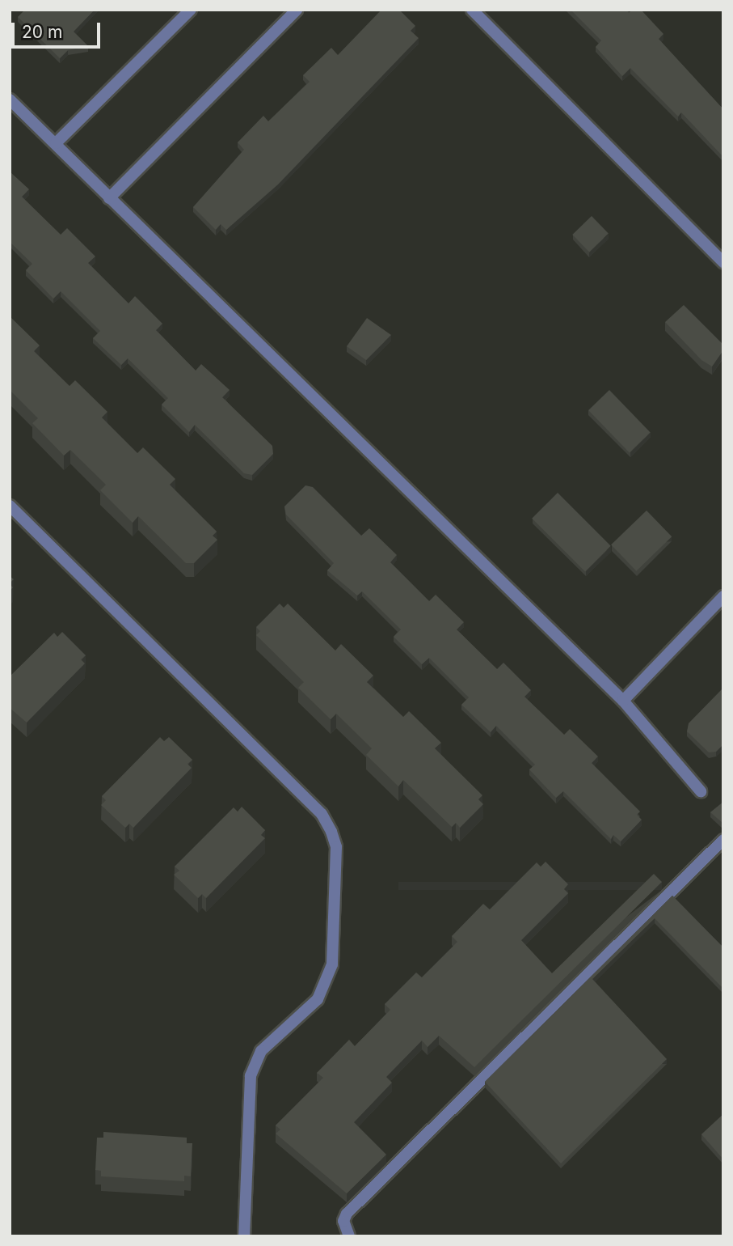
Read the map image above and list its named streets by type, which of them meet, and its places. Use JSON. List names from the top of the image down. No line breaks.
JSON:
{"scale_bar":"20 m"}
